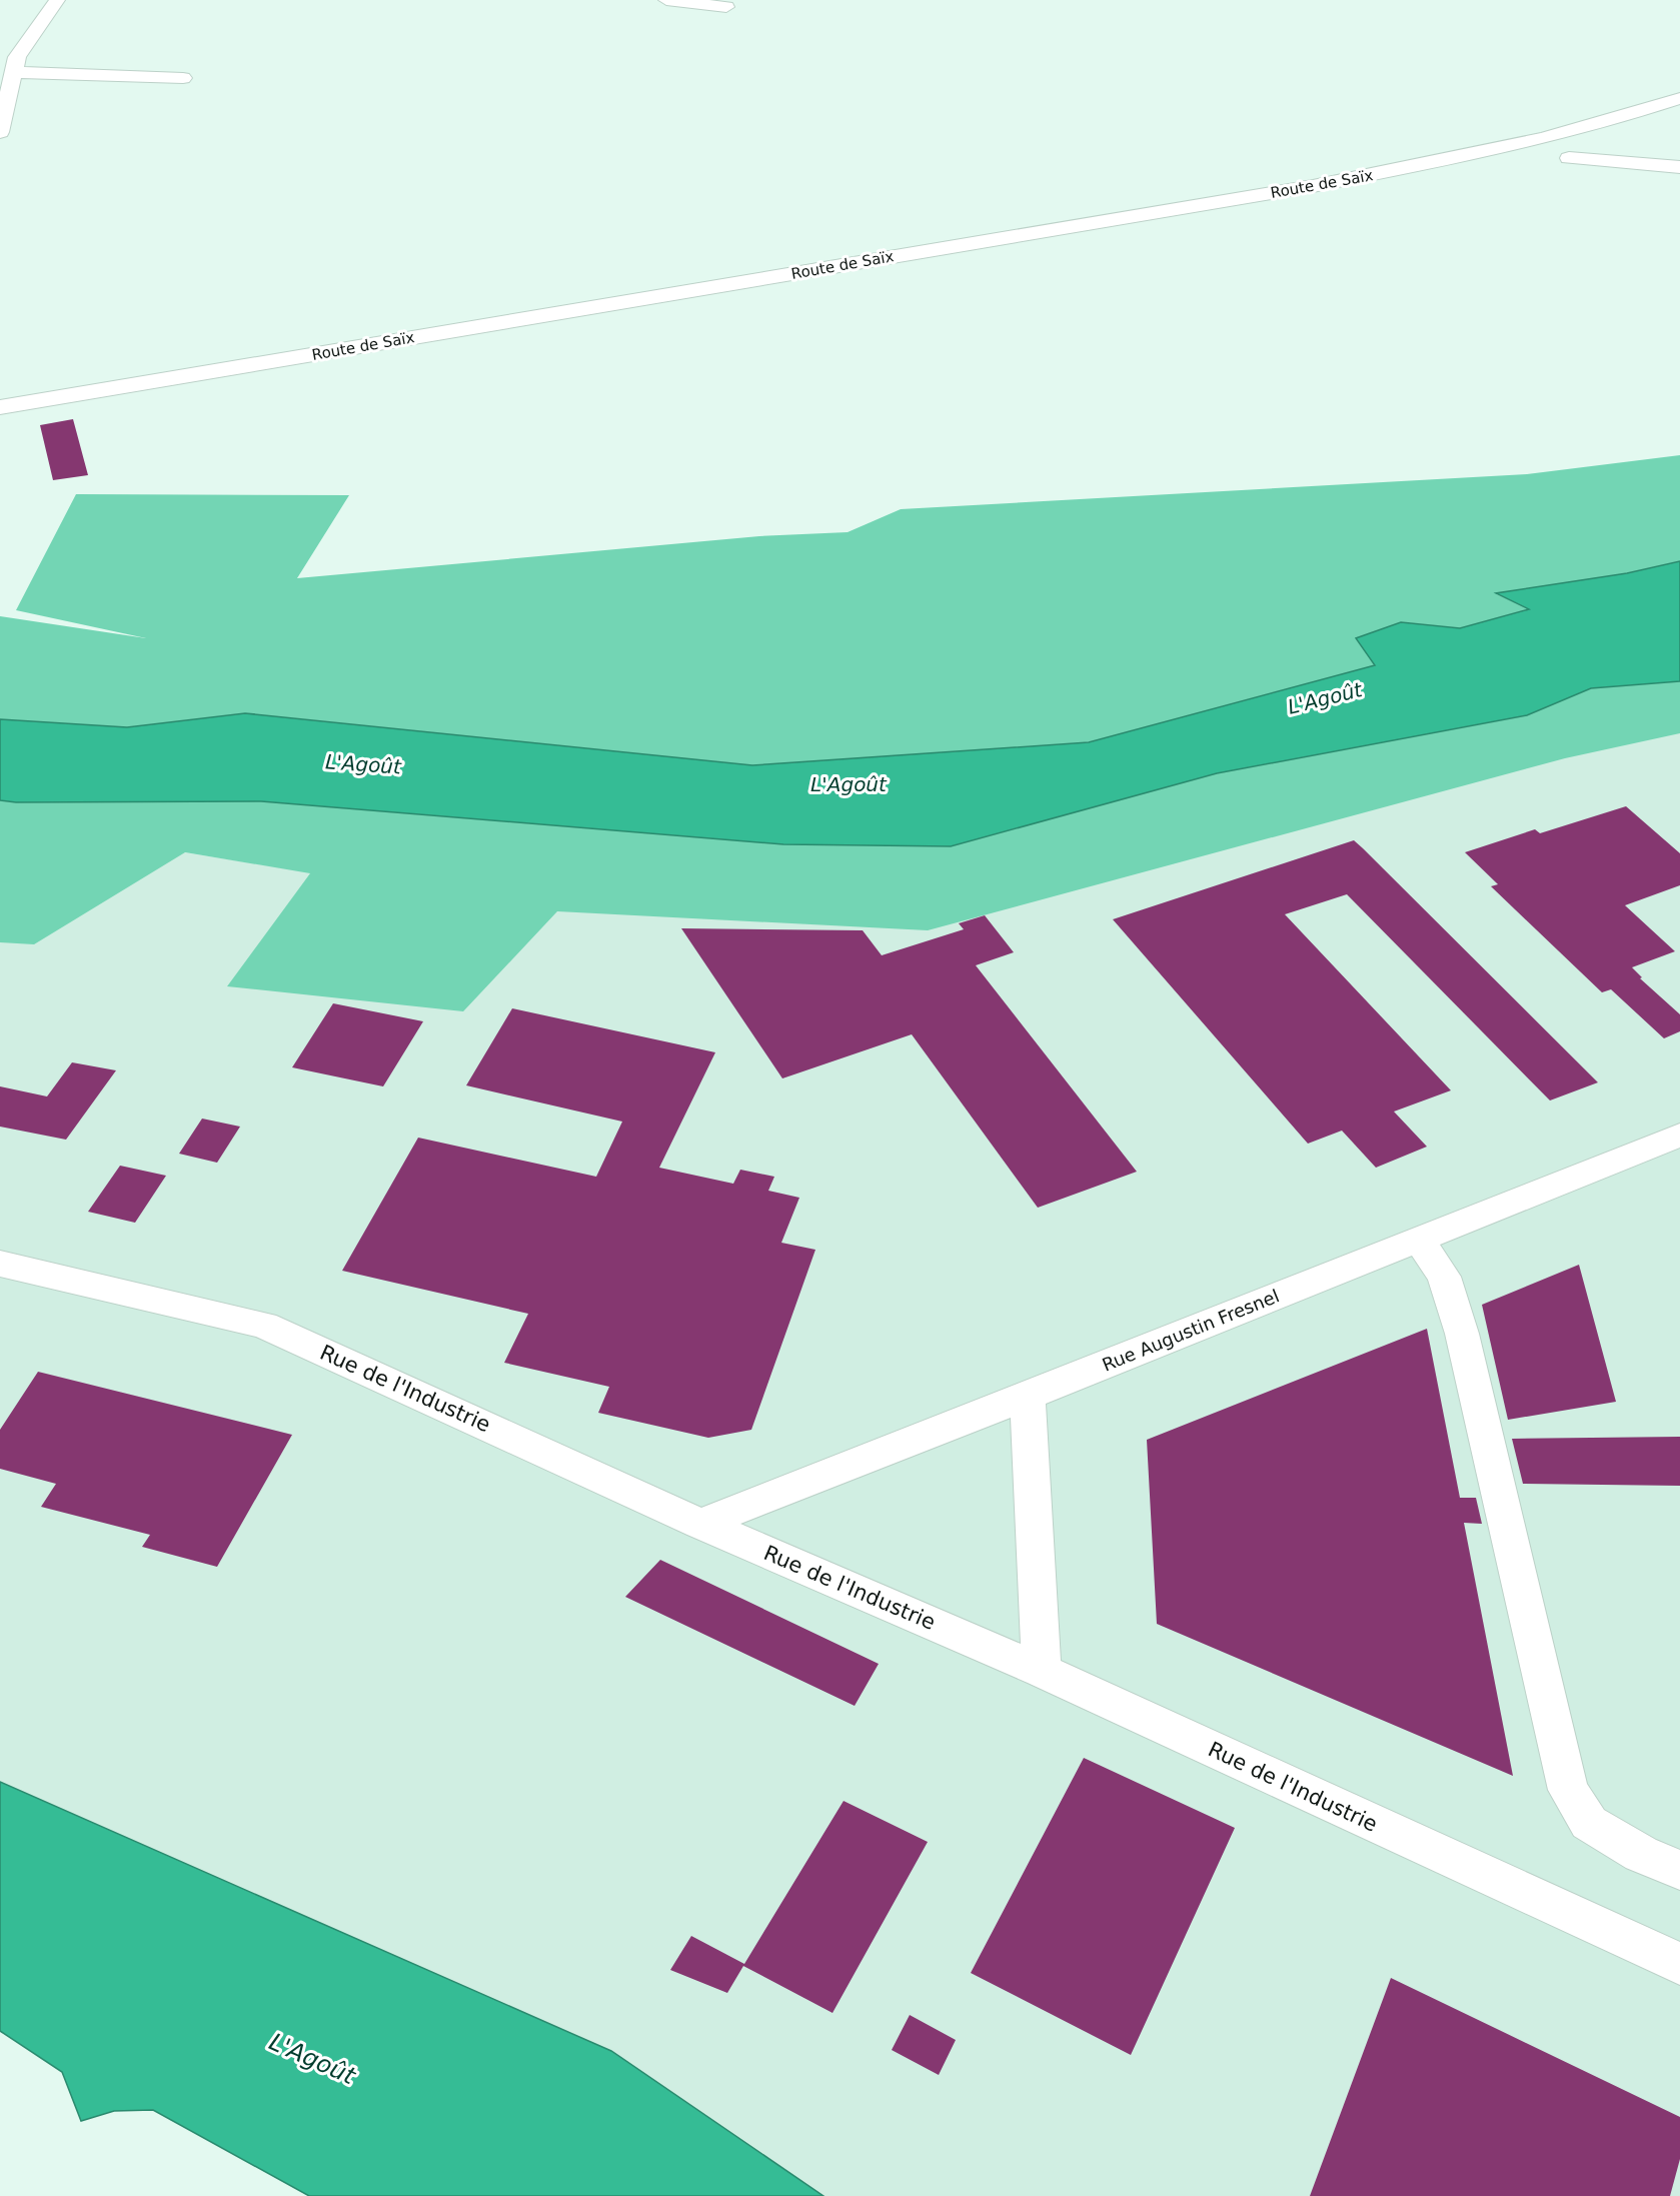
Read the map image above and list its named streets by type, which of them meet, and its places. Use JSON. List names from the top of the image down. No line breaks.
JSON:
{"streets":{"street":["Route de Saïx","Rue Augustin Fresnel","Rue de l'Industrie"]},"crossings":[["Rue Augustin Fresnel","Rue de l'Industrie"]],"water":["L'Agoût"]}
